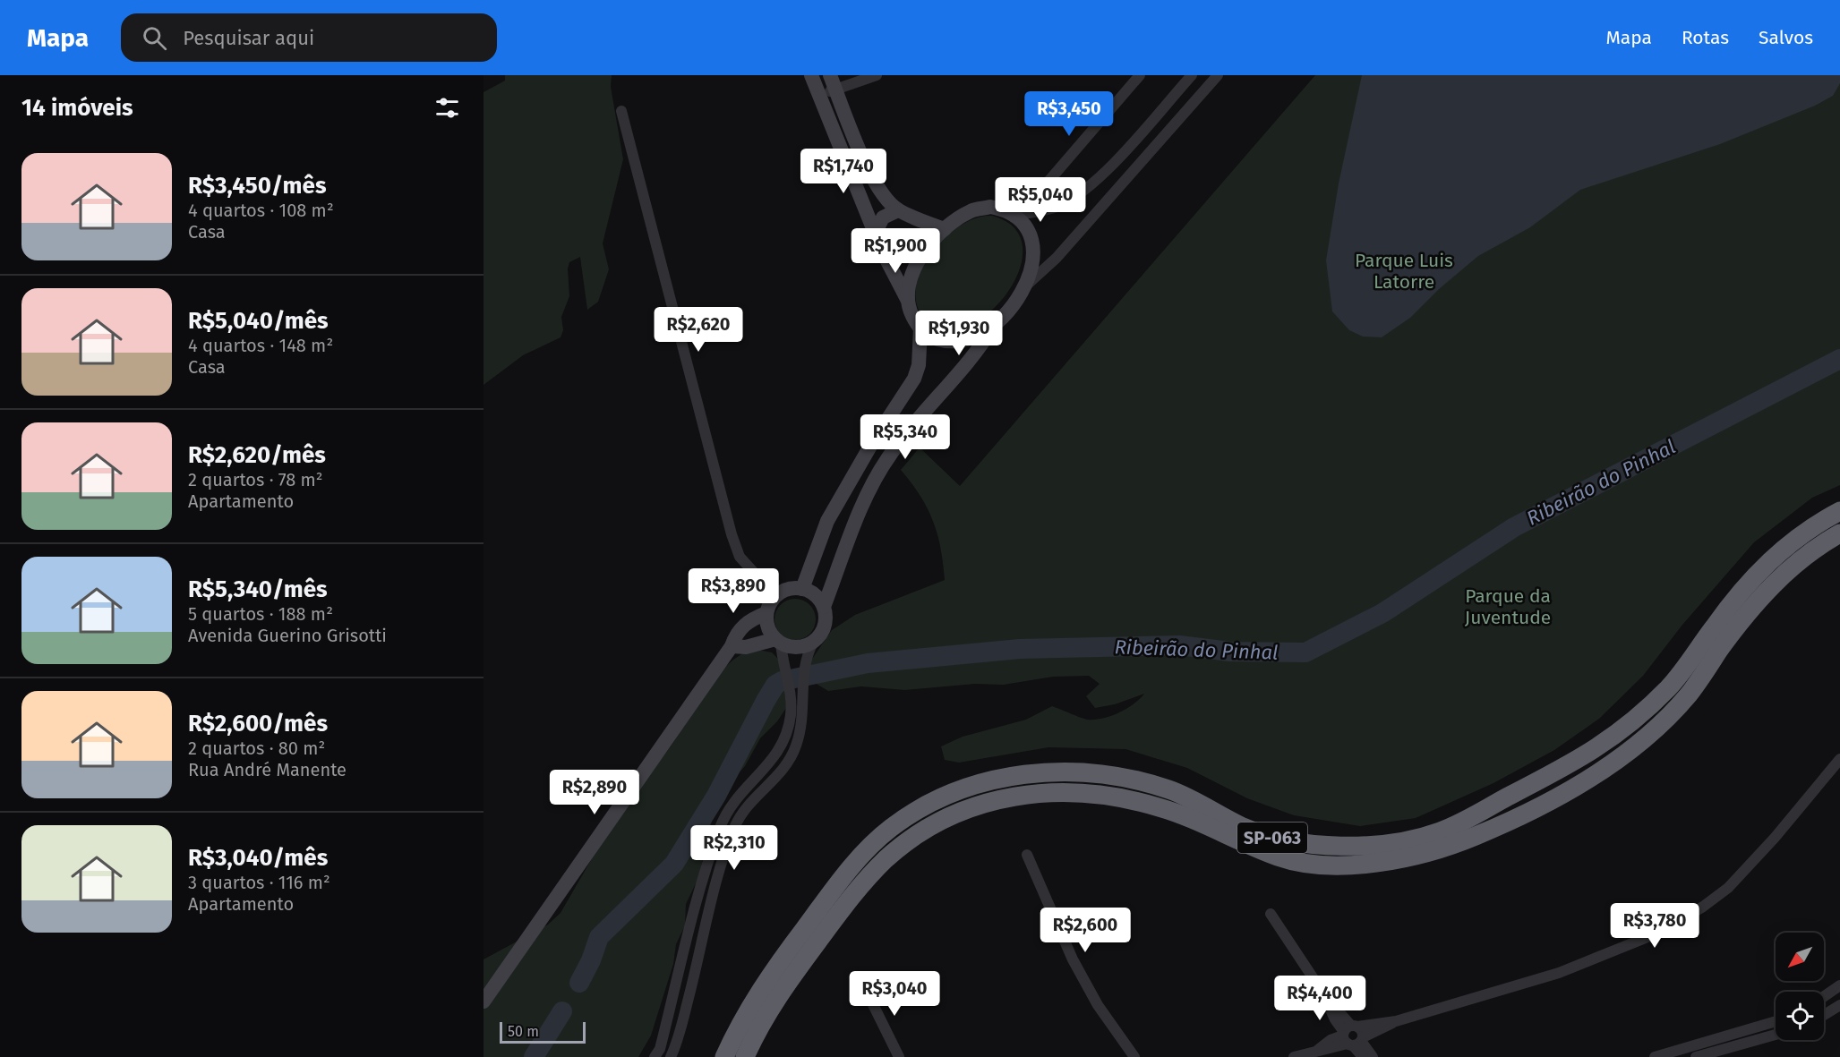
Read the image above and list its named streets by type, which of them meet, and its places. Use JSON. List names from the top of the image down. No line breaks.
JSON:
{"streets":{"highway":["SP-063"]},"water":["Ribeirão do Pinhal"],"parks":["Parque Luis Latorre","Parque da Juventude"],"scale_bar":"50 m","north":"bottom left","page":{"header":"Mapa","search":"Pesquisar aqui","nav":["Mapa","Rotas","Salvos"],"heading":"14 imóveis","price":["R$3,450","R$1,740","R$5,040","R$1,900","R$2,620","R$1,930","R$5,340","R$3,890","R$2,890","R$2,310","R$3,780","R$2,600","R$3,040","R$4,400"],"list":[{"name":"R$3,450/mês","note":"4 quartos · 108 m² · Casa"},{"name":"R$5,040/mês","note":"4 quartos · 148 m² · Casa"},{"name":"R$2,620/mês","note":"2 quartos · 78 m² · Apartamento"},{"name":"R$5,340/mês","note":"5 quartos · 188 m² · Avenida Guerino Grisotti"},{"name":"R$2,600/mês","note":"2 quartos · 80 m² · Rua André Manente"},{"name":"R$3,040/mês","note":"3 quartos · 116 m² · Apartamento"}],"scale":"50 m"}}
